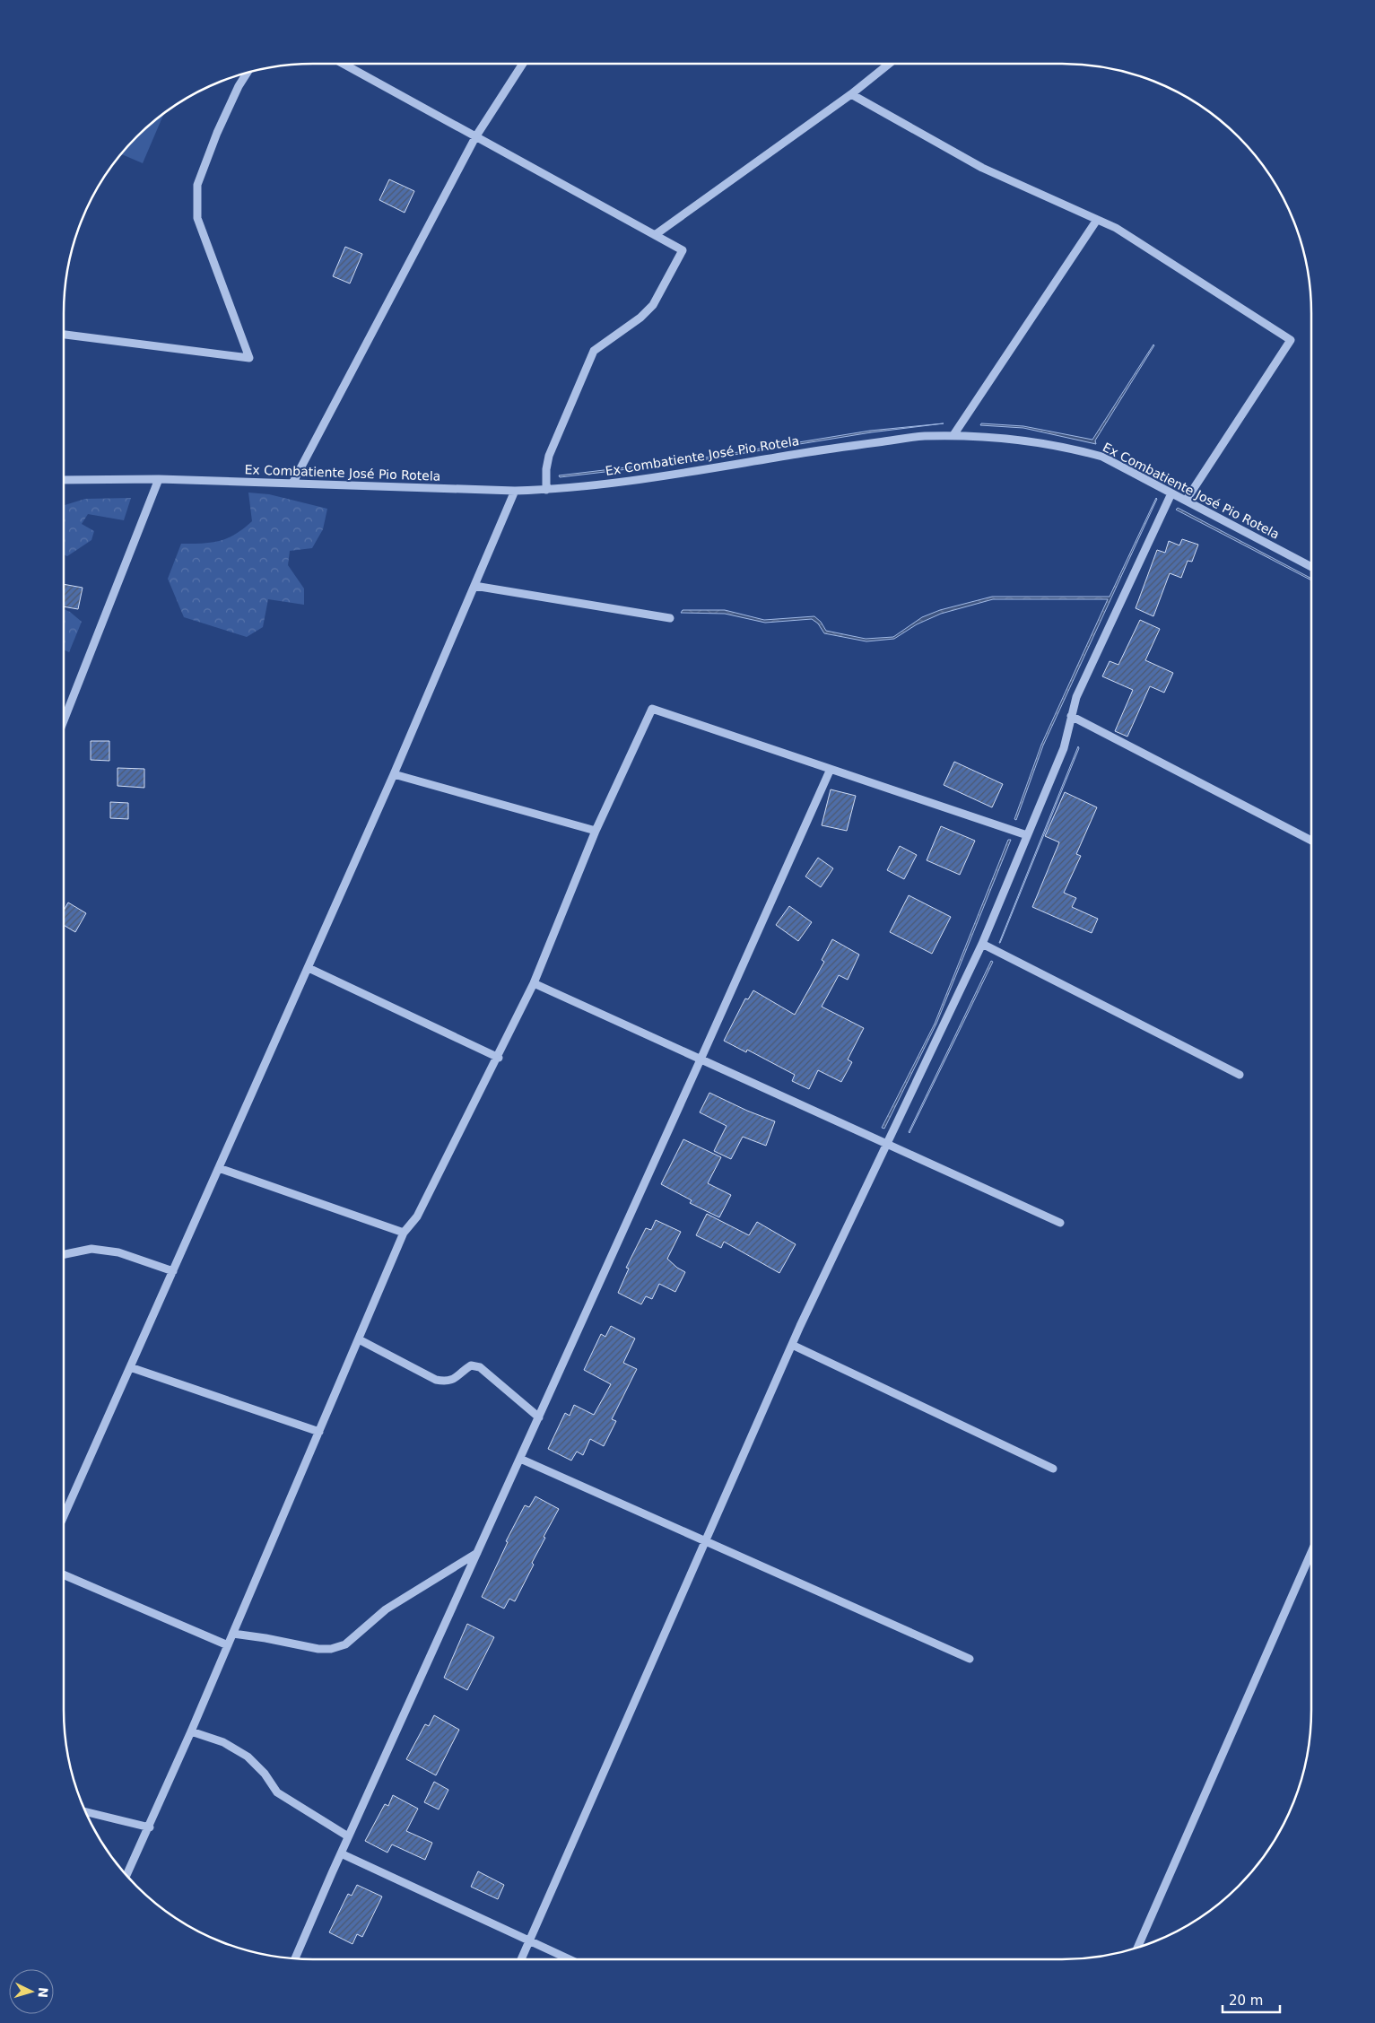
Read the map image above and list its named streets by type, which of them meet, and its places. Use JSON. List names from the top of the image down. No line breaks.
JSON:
{"streets":{"street":["Ex Combatiente José Pio Rotela"]},"scale_bar":"20 m","north":"right"}
